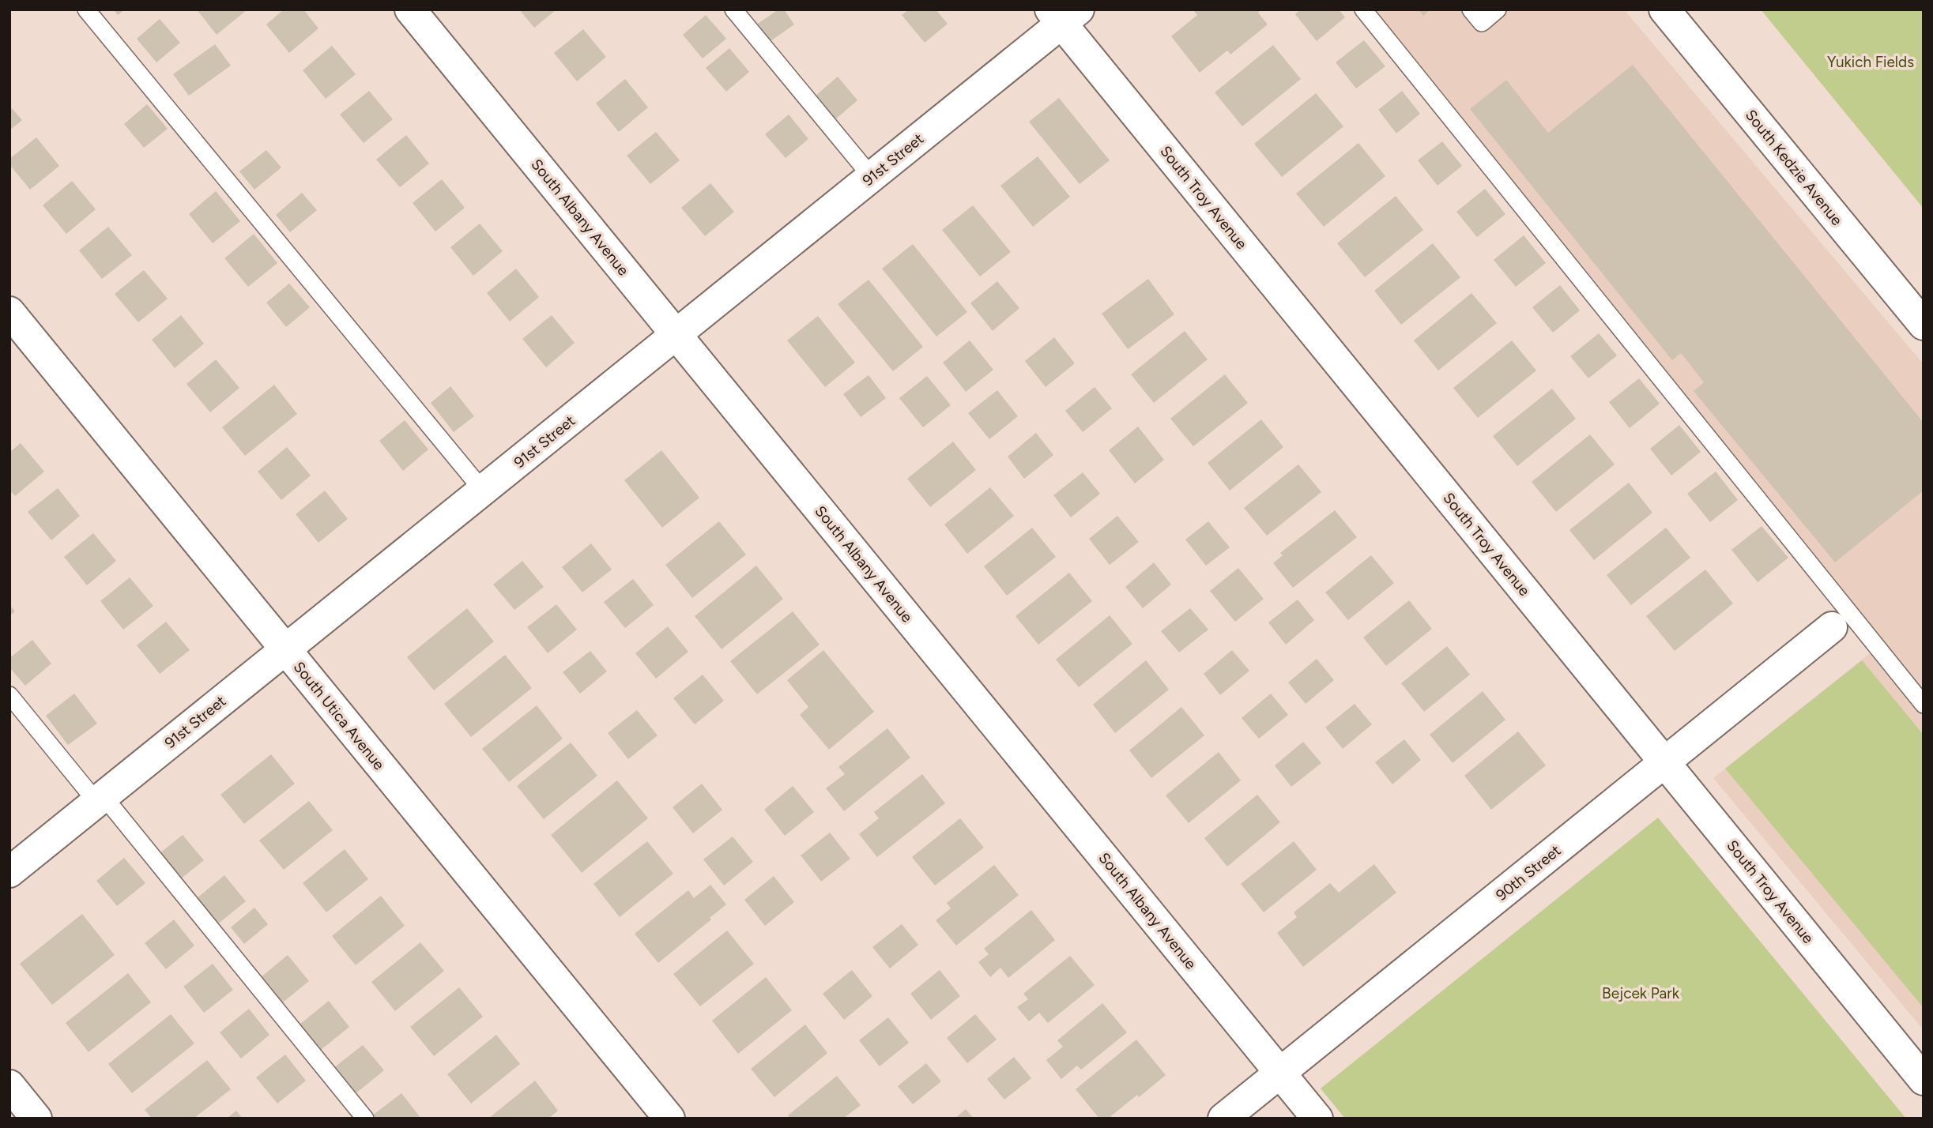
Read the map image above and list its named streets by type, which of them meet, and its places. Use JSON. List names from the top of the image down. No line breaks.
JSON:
{"streets":{"street":["91st Street","South Kedzie Avenue","South Troy Avenue","South Albany Avenue","South Utica Avenue","90th Street"]},"crossings":[["91st Street","South Troy Avenue"],["91st Street","South Albany Avenue"],["91st Street","South Utica Avenue"],["South Troy Avenue","90th Street"],["South Albany Avenue","90th Street"]],"parks":["Yukich Fields","Bejcek Park"]}
